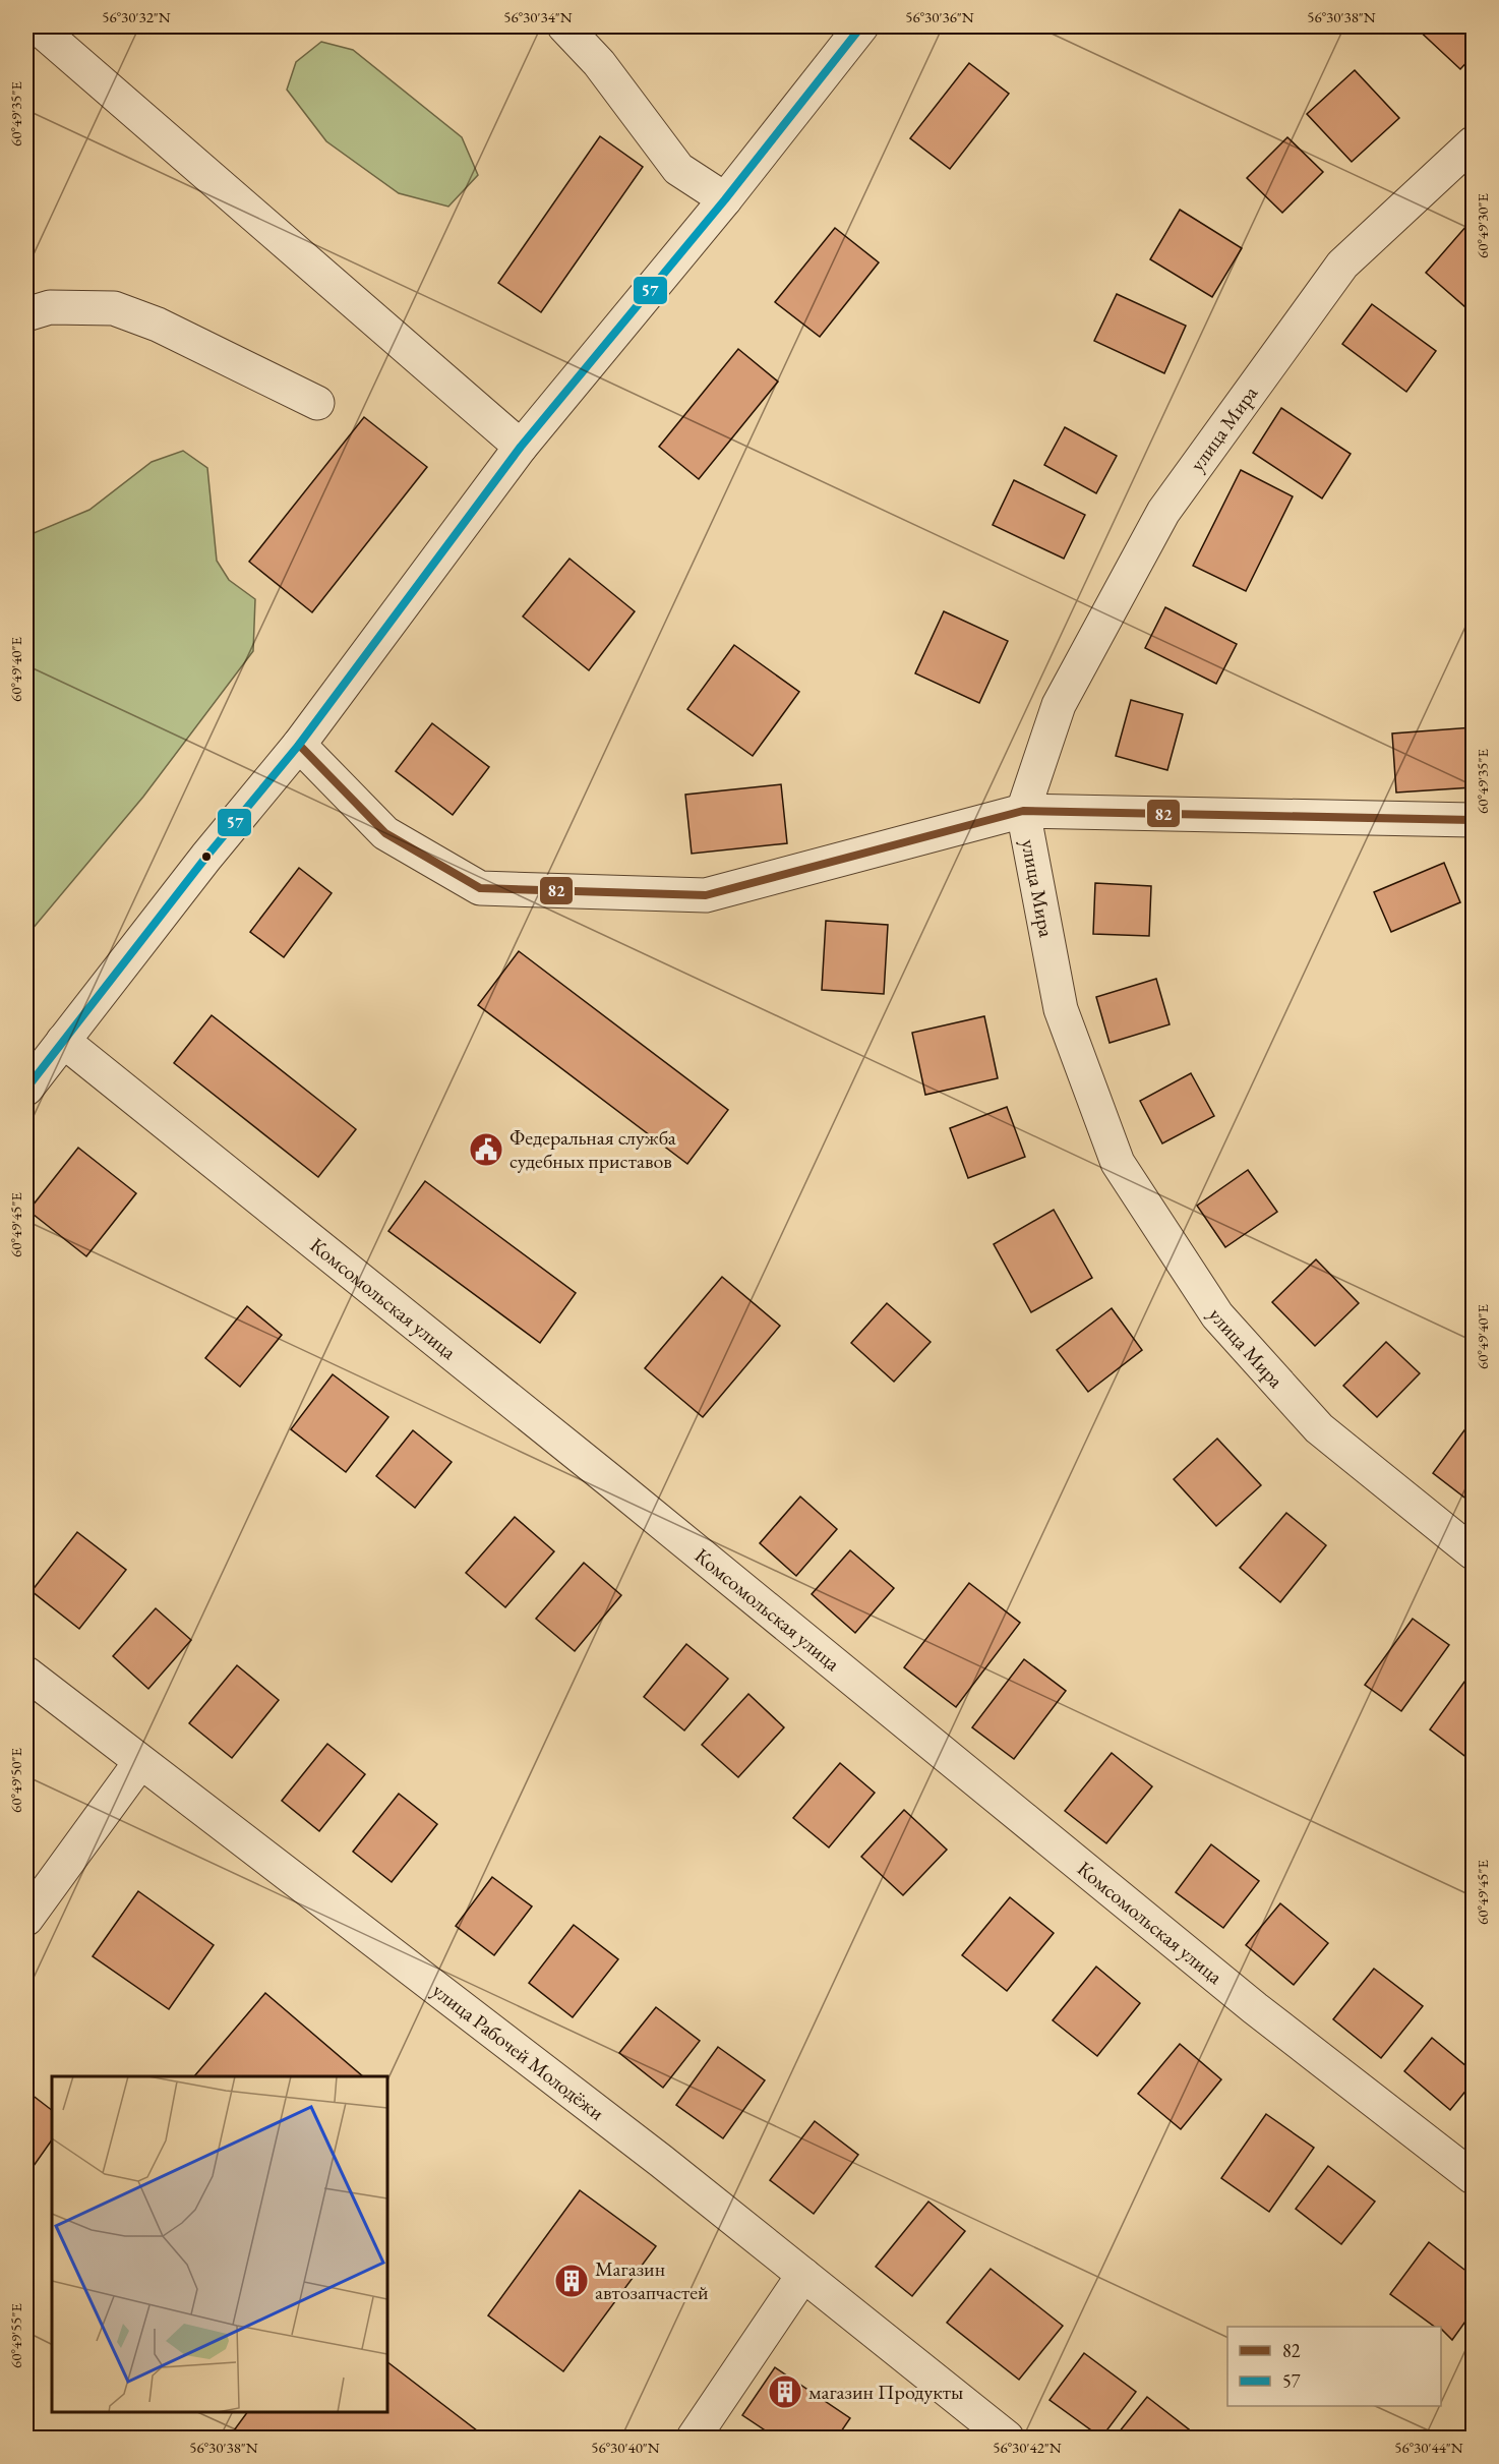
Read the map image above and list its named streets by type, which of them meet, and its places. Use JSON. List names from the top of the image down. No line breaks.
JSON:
{"streets":{"street":["улица Мира","Комсомольская улица","улица Рабочей Молодёжи"]},"places":{"public building":["Федеральная служба судебных приставов"],"building":["Магазин автозапчастей","магазин Продукты"]},"lines":["transit line 57","transit line 82"],"legend":["82","57"],"coordinates":["56°30'32\"N","56°30'34\"N","56°30'36\"N","56°30'38\"N","60°49'35\"E","60°49'30\"E","60°49'40\"E","60°49'45\"E","60°49'50\"E","60°49'55\"E","56°30'40\"N","56°30'42\"N","56°30'44\"N"]}
